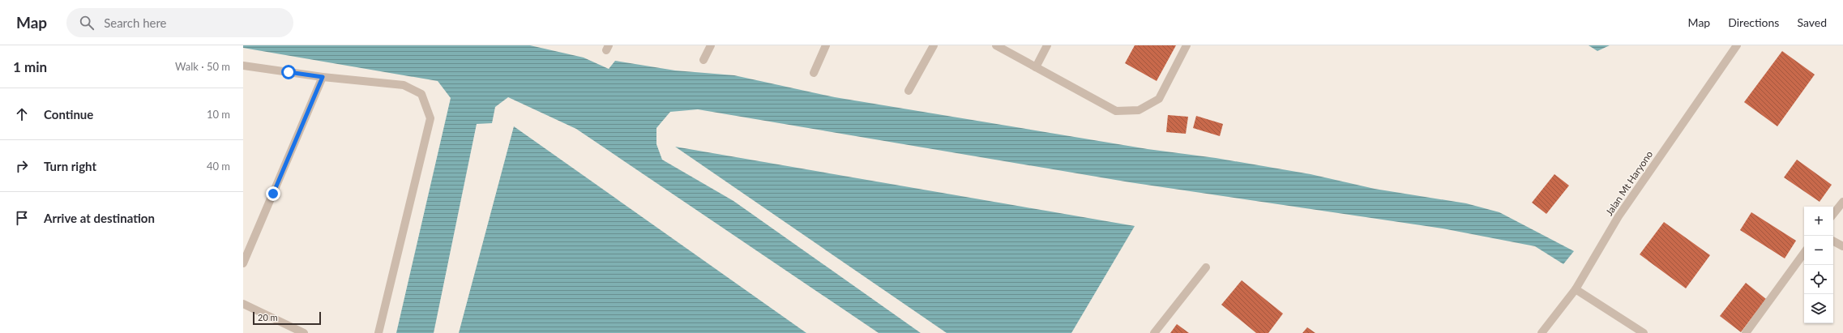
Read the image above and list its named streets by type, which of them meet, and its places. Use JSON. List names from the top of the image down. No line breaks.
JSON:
{"streets":{"street":["Jalan Mt Haryono"]},"scale_bar":"20 m","page":{"header":"Map","search":"Search here","nav":["Map","Directions","Saved"],"heading":["1 min","Walk · 50 m"],"list":[["Continue","10 m"],["Turn right","40 m"],"Arrive at destination"],"map_buttons":["+","−"],"scale":"20 m"}}
